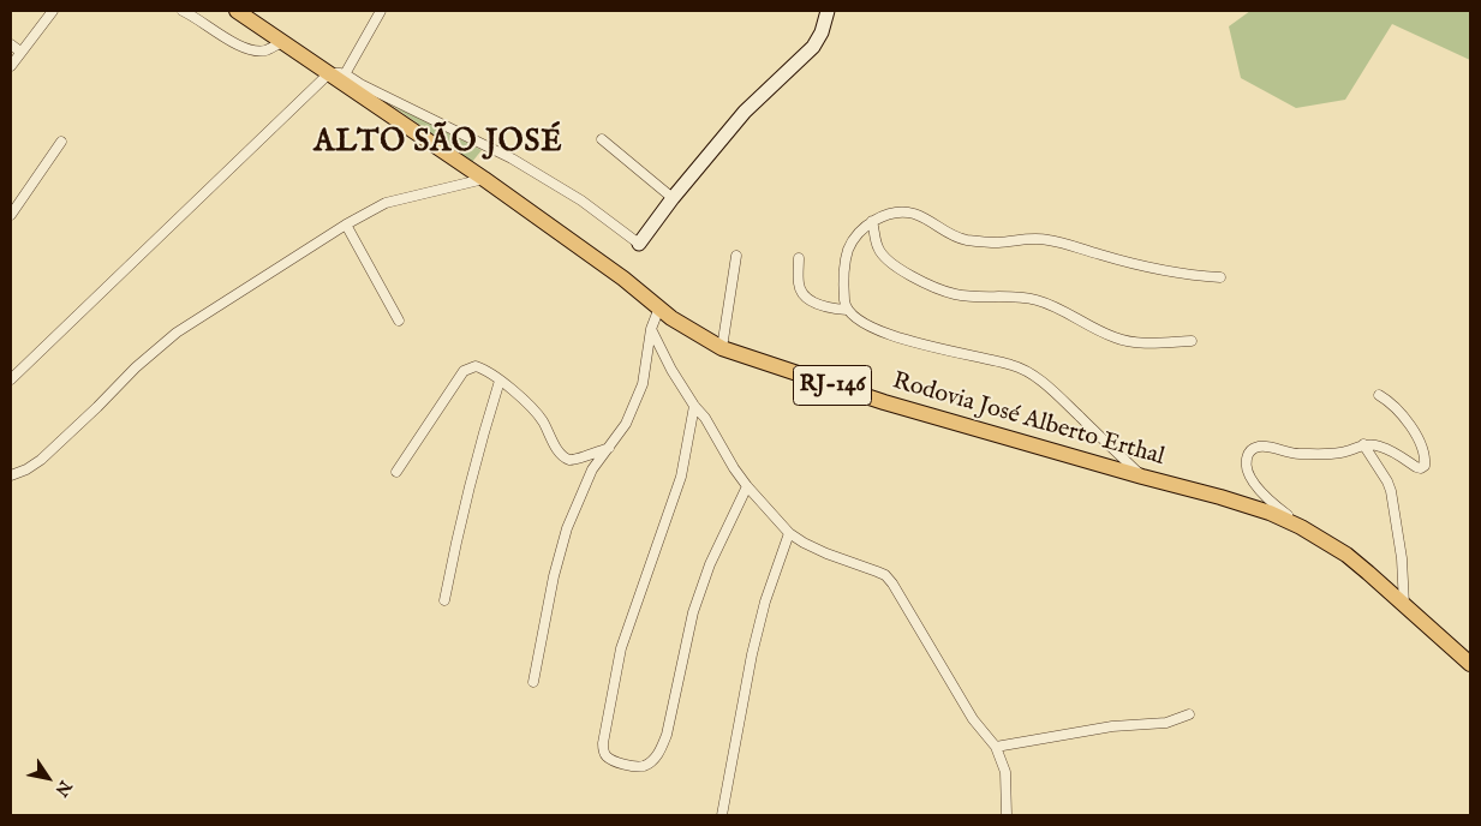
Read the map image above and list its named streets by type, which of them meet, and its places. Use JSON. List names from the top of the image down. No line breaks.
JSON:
{"streets":{"main road":["RJ-146","Rodovia José Alberto Erthal"]},"districts":["ALTO SÃO JOSÉ"],"north":"bottom right"}
